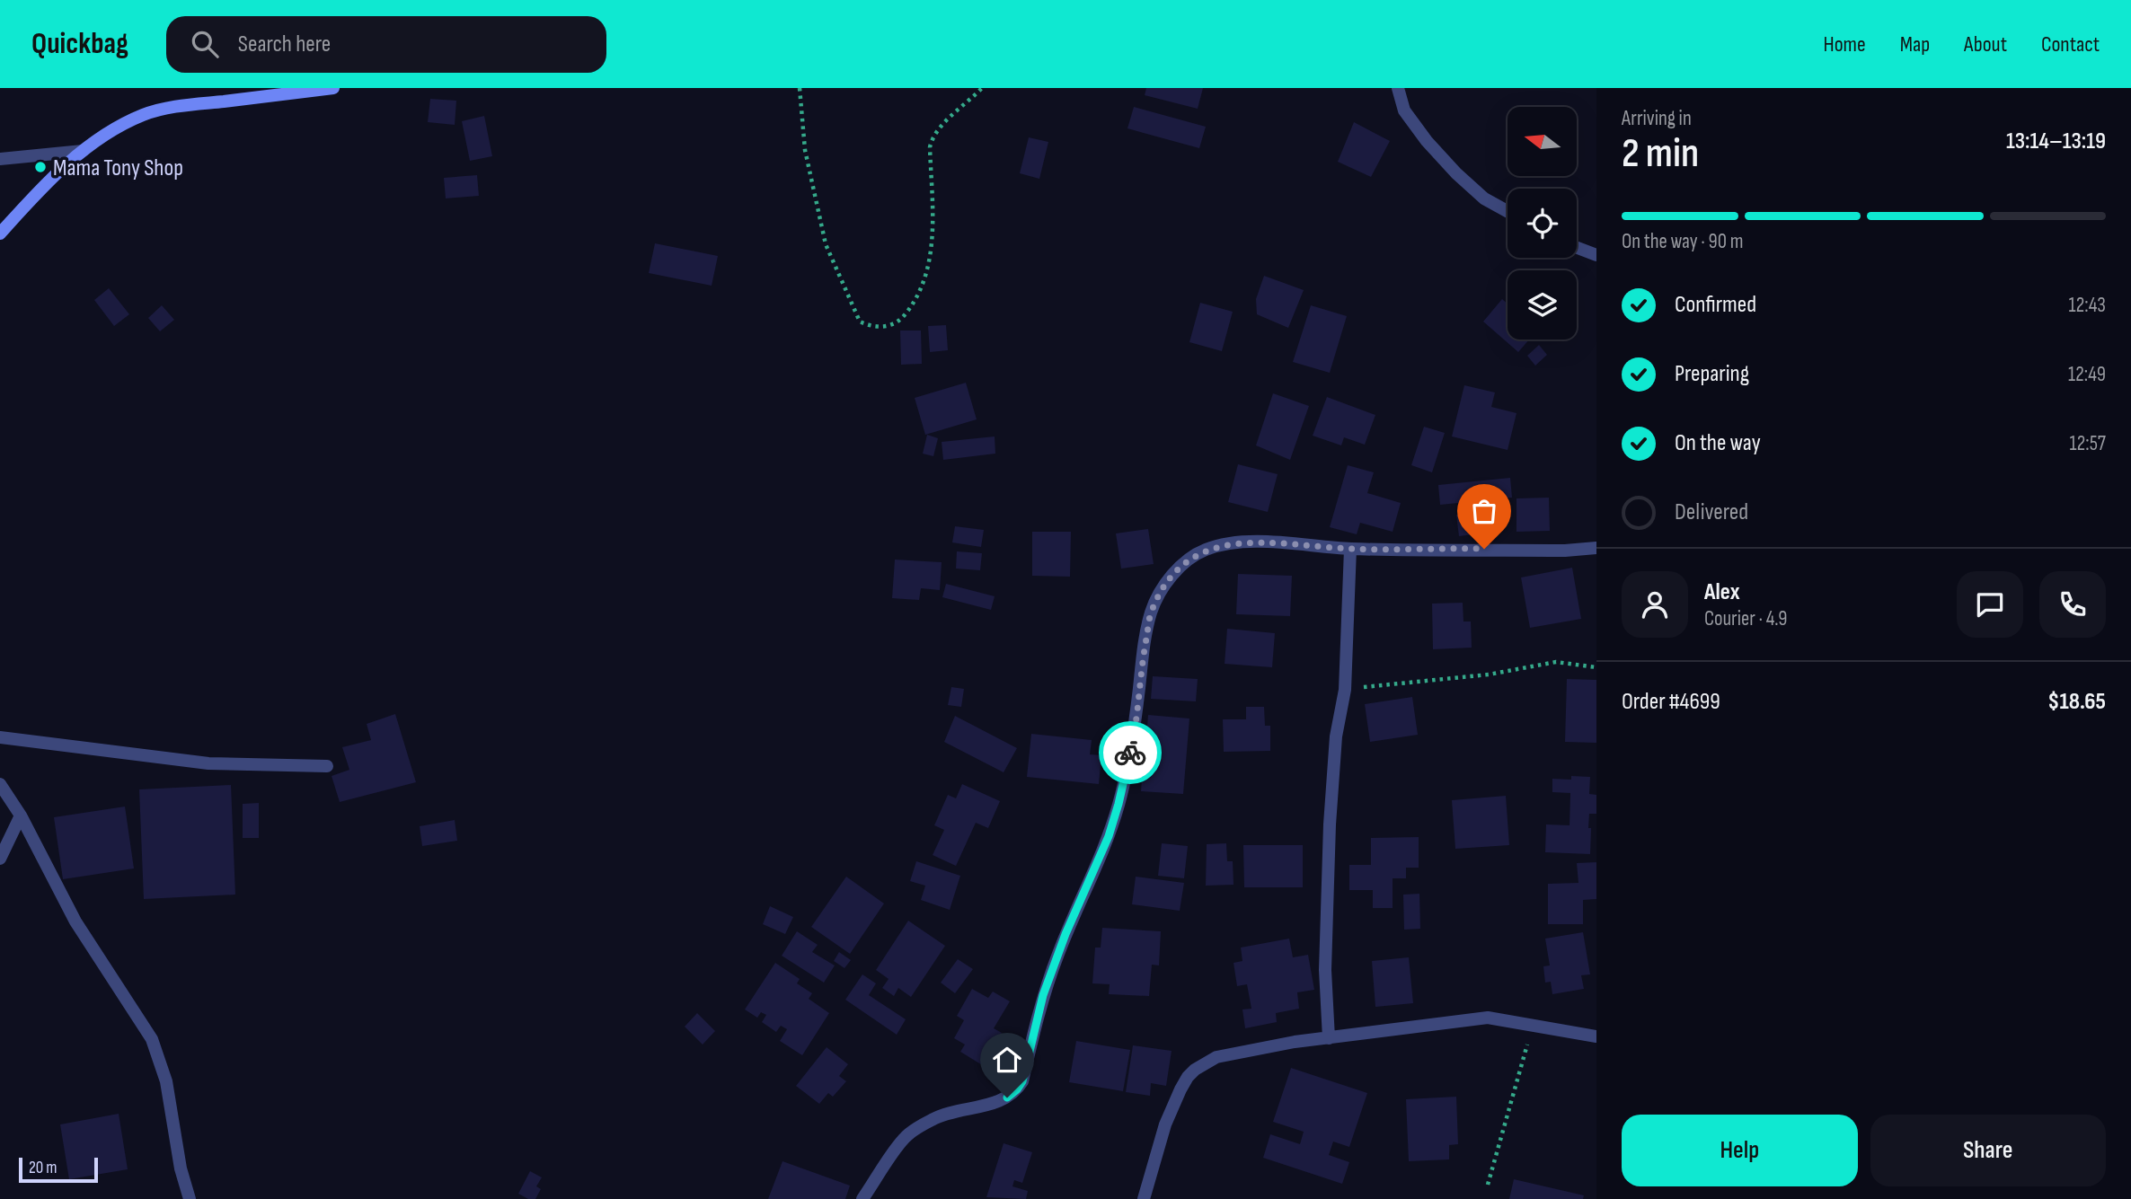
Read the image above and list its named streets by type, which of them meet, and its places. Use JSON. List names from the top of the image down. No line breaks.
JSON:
{"places":["Mama Tony Shop"],"scale_bar":"20 m","north":"left","page":{"header":"Quickbag","search":"Search here","nav":["Home","Map","About","Contact"],"heading":["2 min","Arriving in","13:14–13:19"],"panel":["Alex","Courier · 4.9","Order #4699","$18.65"],"bar":"On the way · 90 m","list":[["Confirmed","12:43"],["Preparing","12:49"],["On the way","12:57"],"Delivered"],"buttons":["Help","Share"],"scale":"20 m"}}
